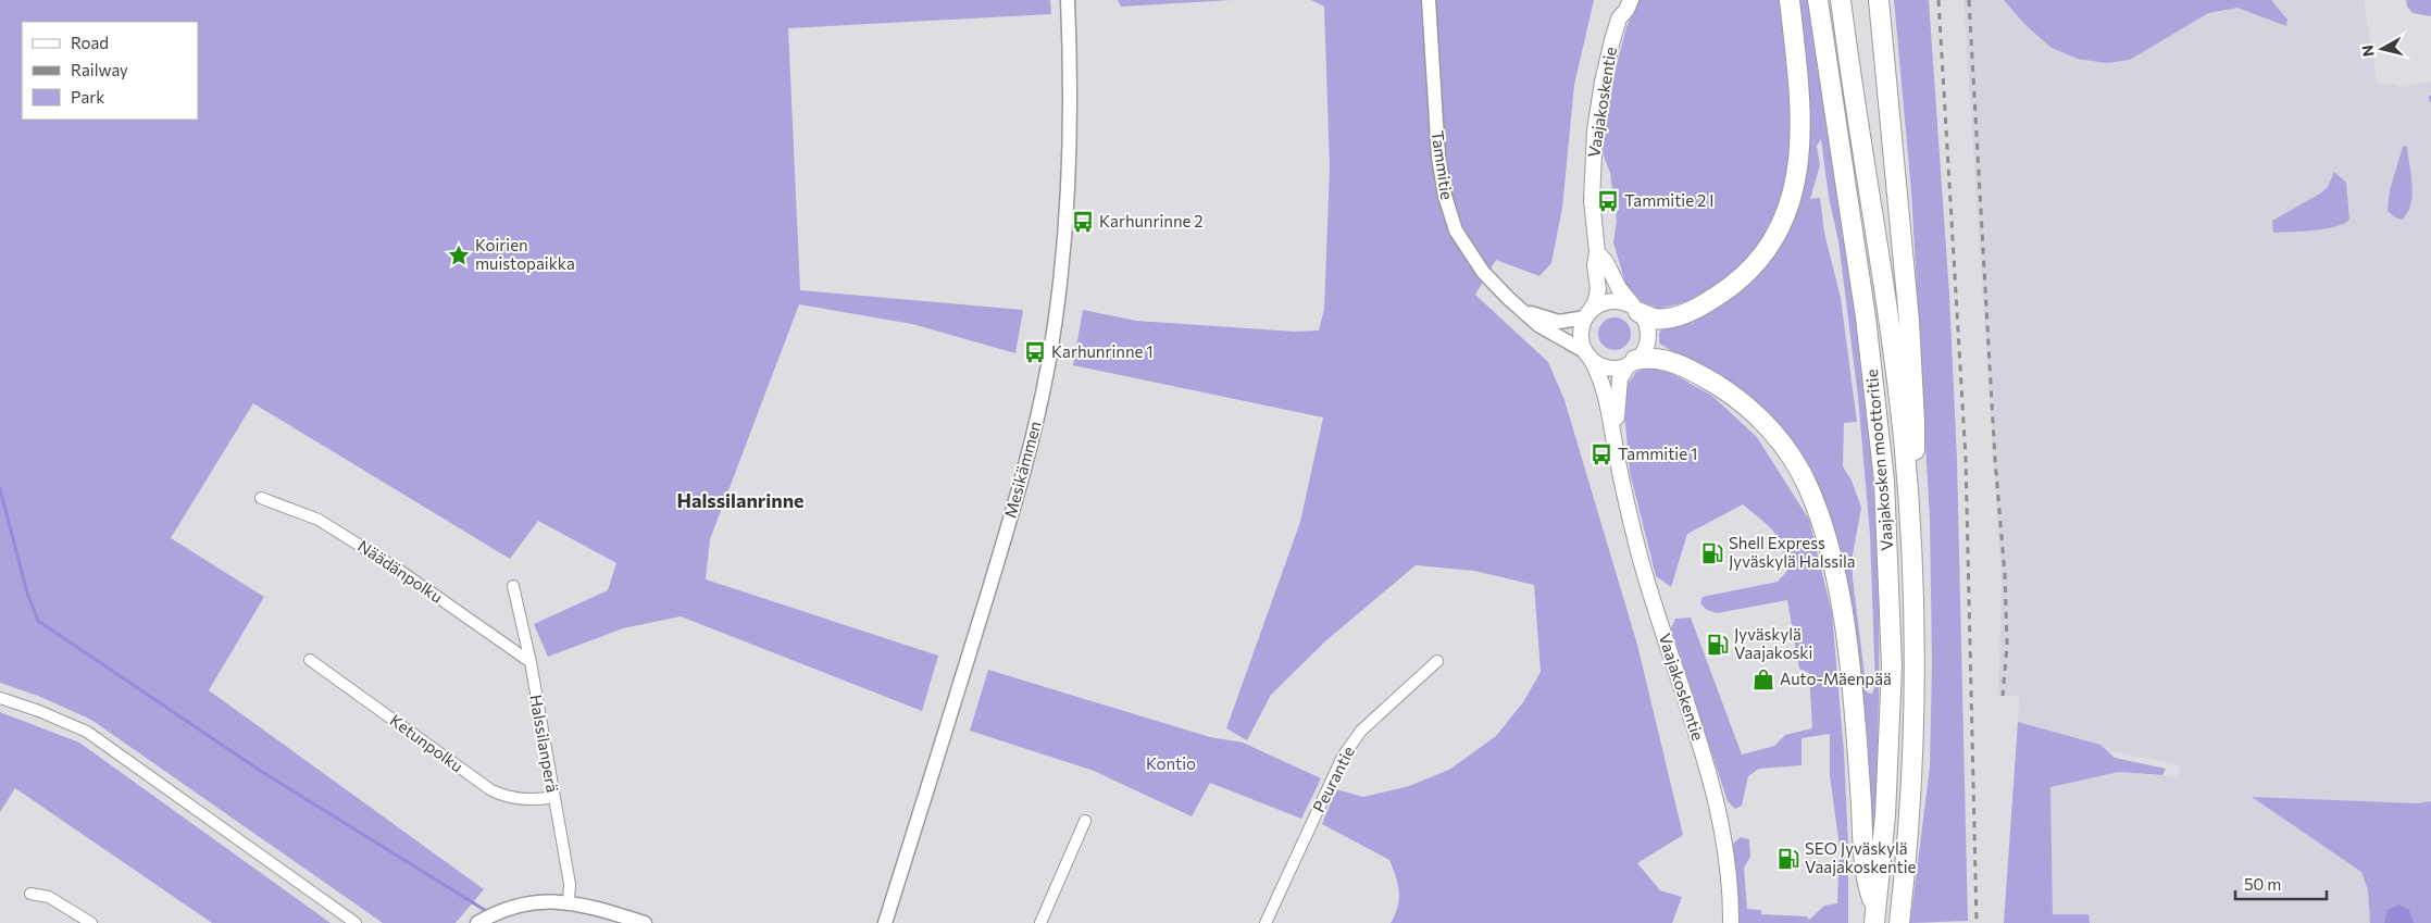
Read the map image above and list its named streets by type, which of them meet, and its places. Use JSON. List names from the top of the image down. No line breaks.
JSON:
{"streets":{"highway":["Vaajakosken moottoritie"],"main road":["Vaajakoskentie"],"street":["Tammitie","Mesikämmen","Näädänpolku","Ketunpolku","Halssilanperä","Peurantie"]},"crossings":[["Vaajakoskentie","Tammitie"],["Näädänpolku","Halssilanperä"],["Ketunpolku","Halssilanperä"]],"districts":["Halssilanrinne"],"parks":["Kontio"],"places":{"bus stop":["Tammitie 2 I","Karhunrinne 2","Karhunrinne 1","Tammitie 1"],"place":["Koirien muistopaikka"],"fuel station":["Shell Express Jyväskylä Halssila","Jyväskylä Vaajakoski","SEO Jyväskylä Vaajakoskentie"],"shop":["Auto-Mäenpää"]},"legend":["Road","Railway","Park"],"scale_bar":"50 m","north":"left"}
